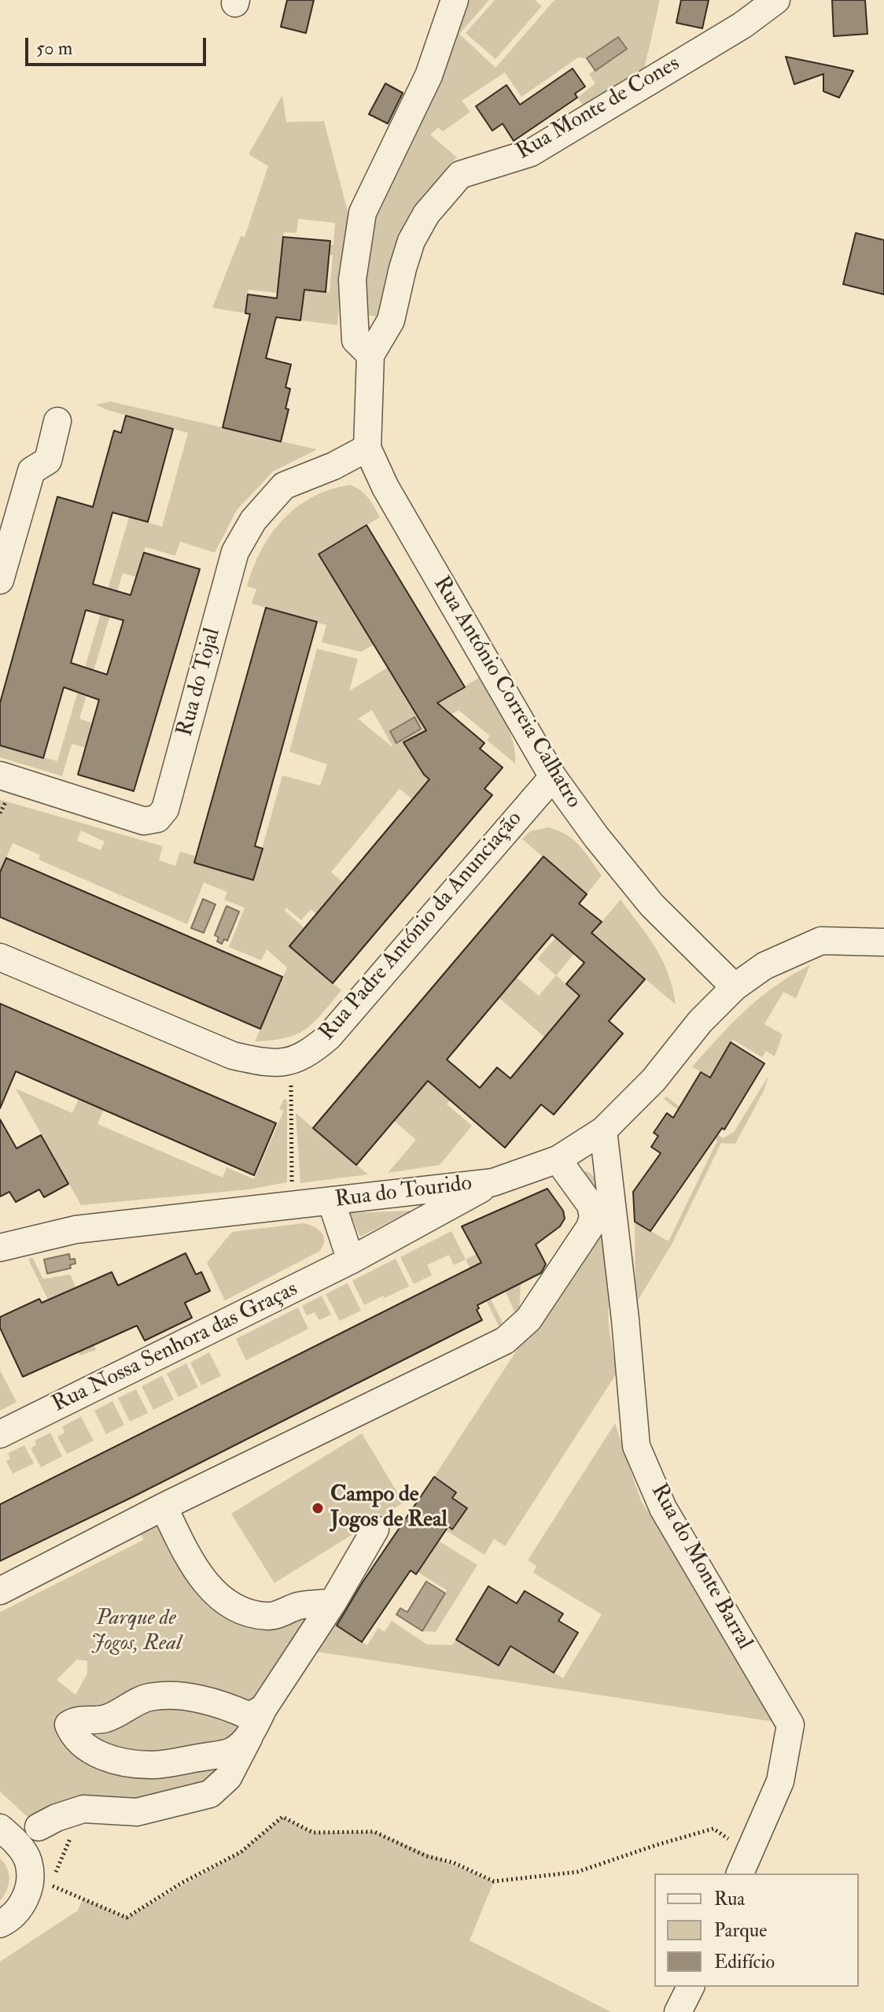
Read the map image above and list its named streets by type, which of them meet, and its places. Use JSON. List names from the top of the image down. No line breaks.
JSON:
{"streets":{"street":["Rua Monte de Cones","Rua do Tojal","Rua António Correia Calhatro","Rua Padre António da Anunciação","Rua do Tourido","Rua Nossa Senhora das Graças","Rua do Monte Barral"]},"crossings":[["Rua Monte de Cones","Rua António Correia Calhatro"],["Rua do Tojal","Rua António Correia Calhatro"],["Rua António Correia Calhatro","Rua Padre António da Anunciação"],["Rua António Correia Calhatro","Rua do Tourido"],["Rua do Tourido","Rua Nossa Senhora das Graças"],["Rua do Tourido","Rua do Monte Barral"]],"parks":["Parque de Jogos, Real"],"places":["Campo de Jogos de Real"],"legend":["Rua","Parque","Edifício"],"scale_bar":"50 m"}
